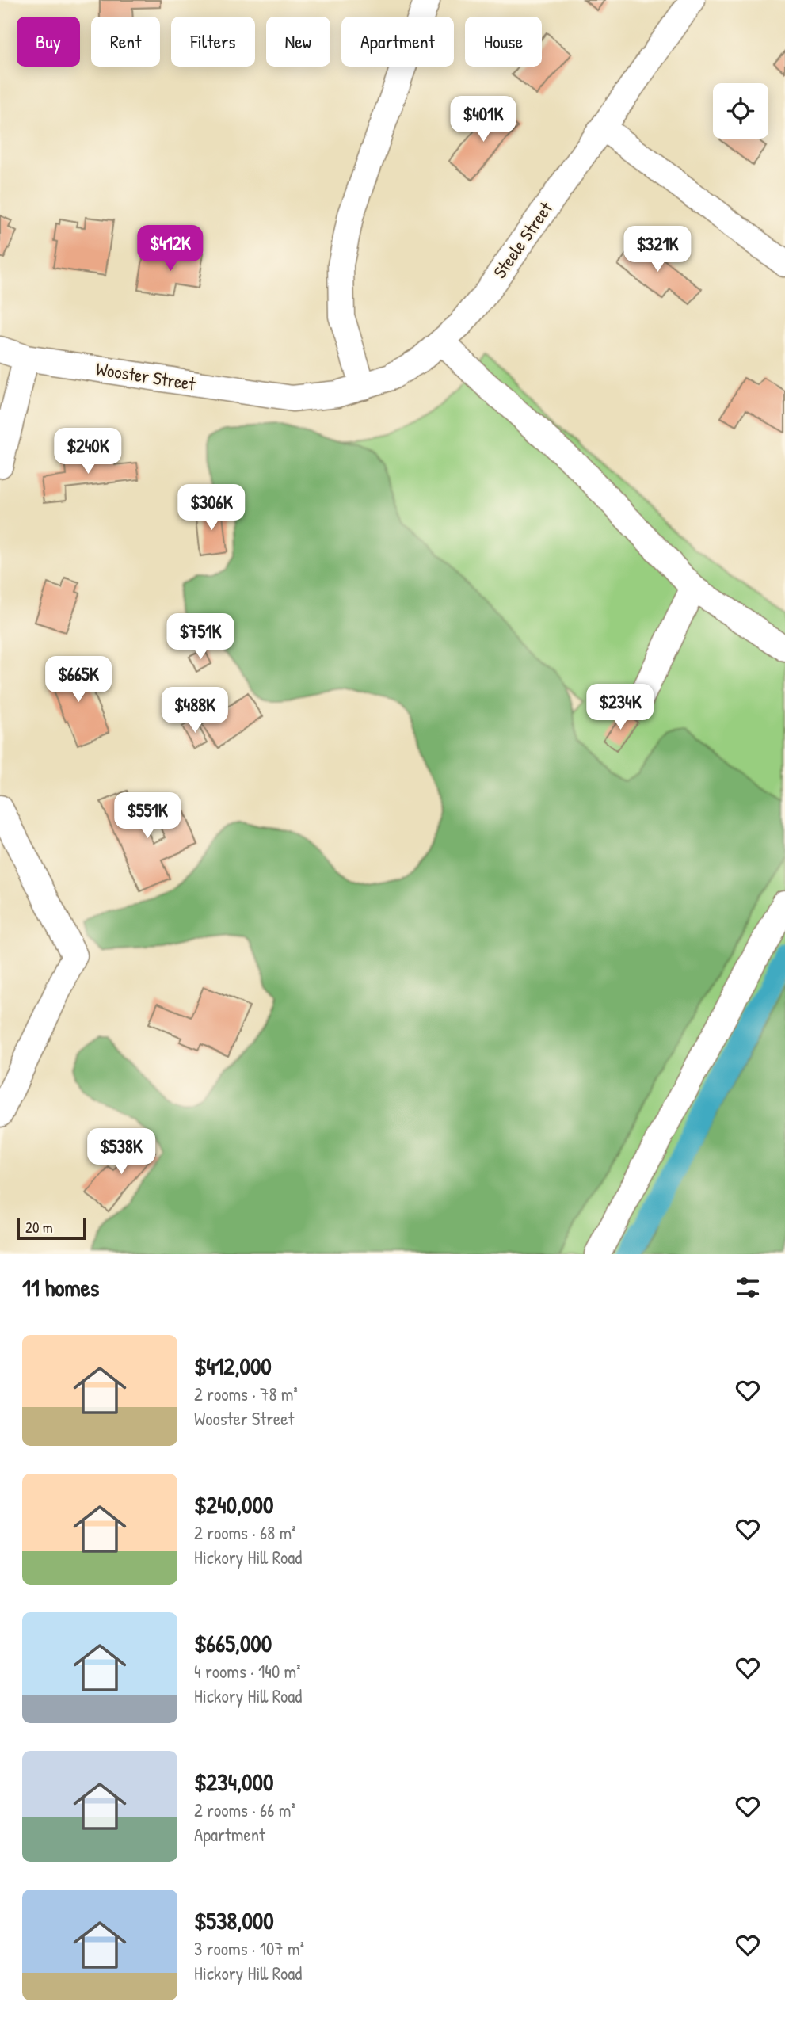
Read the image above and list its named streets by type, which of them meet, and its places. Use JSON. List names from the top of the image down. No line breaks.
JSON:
{"streets":{"street":["Steele Street","Wooster Street"]},"crossings":[["Steele Street","Wooster Street"]],"scale_bar":"20 m","page":{"chip":["Buy","Rent","Filters","New","Apartment","House"],"price":["$401K","$412K","$321K","$240K","$306K","$751K","$665K","$234K","$488K","$551K","$538K"],"scale":"20 m","heading":"11 homes","list":[{"name":"$412,000","note":"2 rooms · 78 m² · Wooster Street"},{"name":"$240,000","note":"2 rooms · 68 m² · Hickory Hill Road"},{"name":"$665,000","note":"4 rooms · 140 m² · Hickory Hill Road"},{"name":"$234,000","note":"2 rooms · 66 m² · Apartment"},{"name":"$538,000","note":"3 rooms · 107 m² · Hickory Hill Road"}]}}
